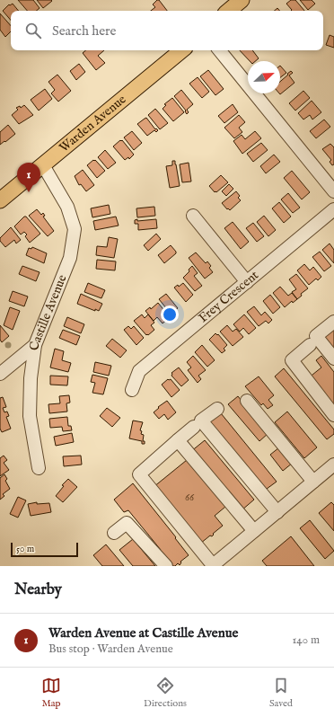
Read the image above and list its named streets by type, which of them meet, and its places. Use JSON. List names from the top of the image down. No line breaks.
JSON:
{"streets":{"main road":["Warden Avenue"],"street":["Frey Crescent","Castille Avenue"]},"crossings":[["Warden Avenue","Castille Avenue"]],"house_numbers":["66"],"scale_bar":"50 m","north":"top right","page":{"search":"Search here","pins":"1","scale":"50 m","heading":"Nearby","list":[{"mark":"1","name":"Warden Avenue at Castille Avenue","note":"Bus stop · Warden Avenue","value":"140 m"}],"nav":["Map","Directions","Saved"]}}
